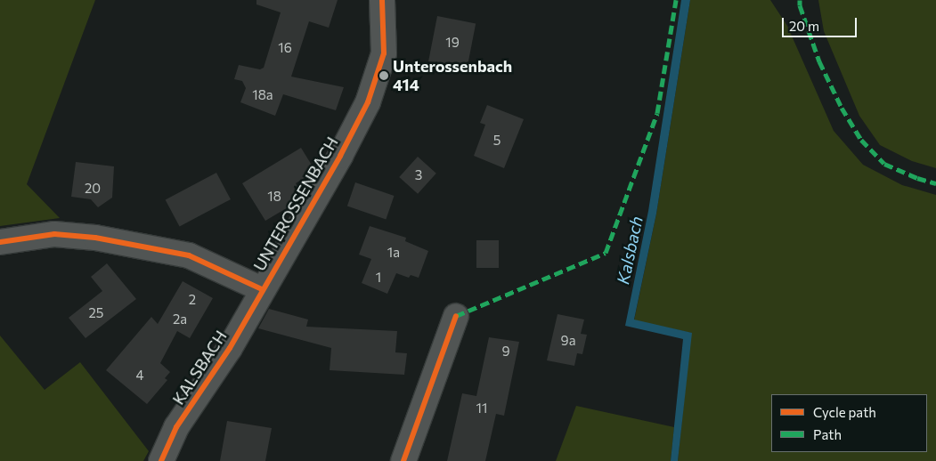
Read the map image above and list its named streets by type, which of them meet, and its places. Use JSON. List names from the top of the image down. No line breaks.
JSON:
{"streets":{"street":["UNTEROSSENBACH","KALSBACH"]},"crossings":[["UNTEROSSENBACH","KALSBACH"]],"water":["Kalsbach"],"places":["Unterossenbach 414"],"house_numbers":["19","16","18a","5","3","20","18","1a","1","2","25","2a","9a","9","4","11"],"legend":["Cycle path","Path"],"scale_bar":"20 m"}
